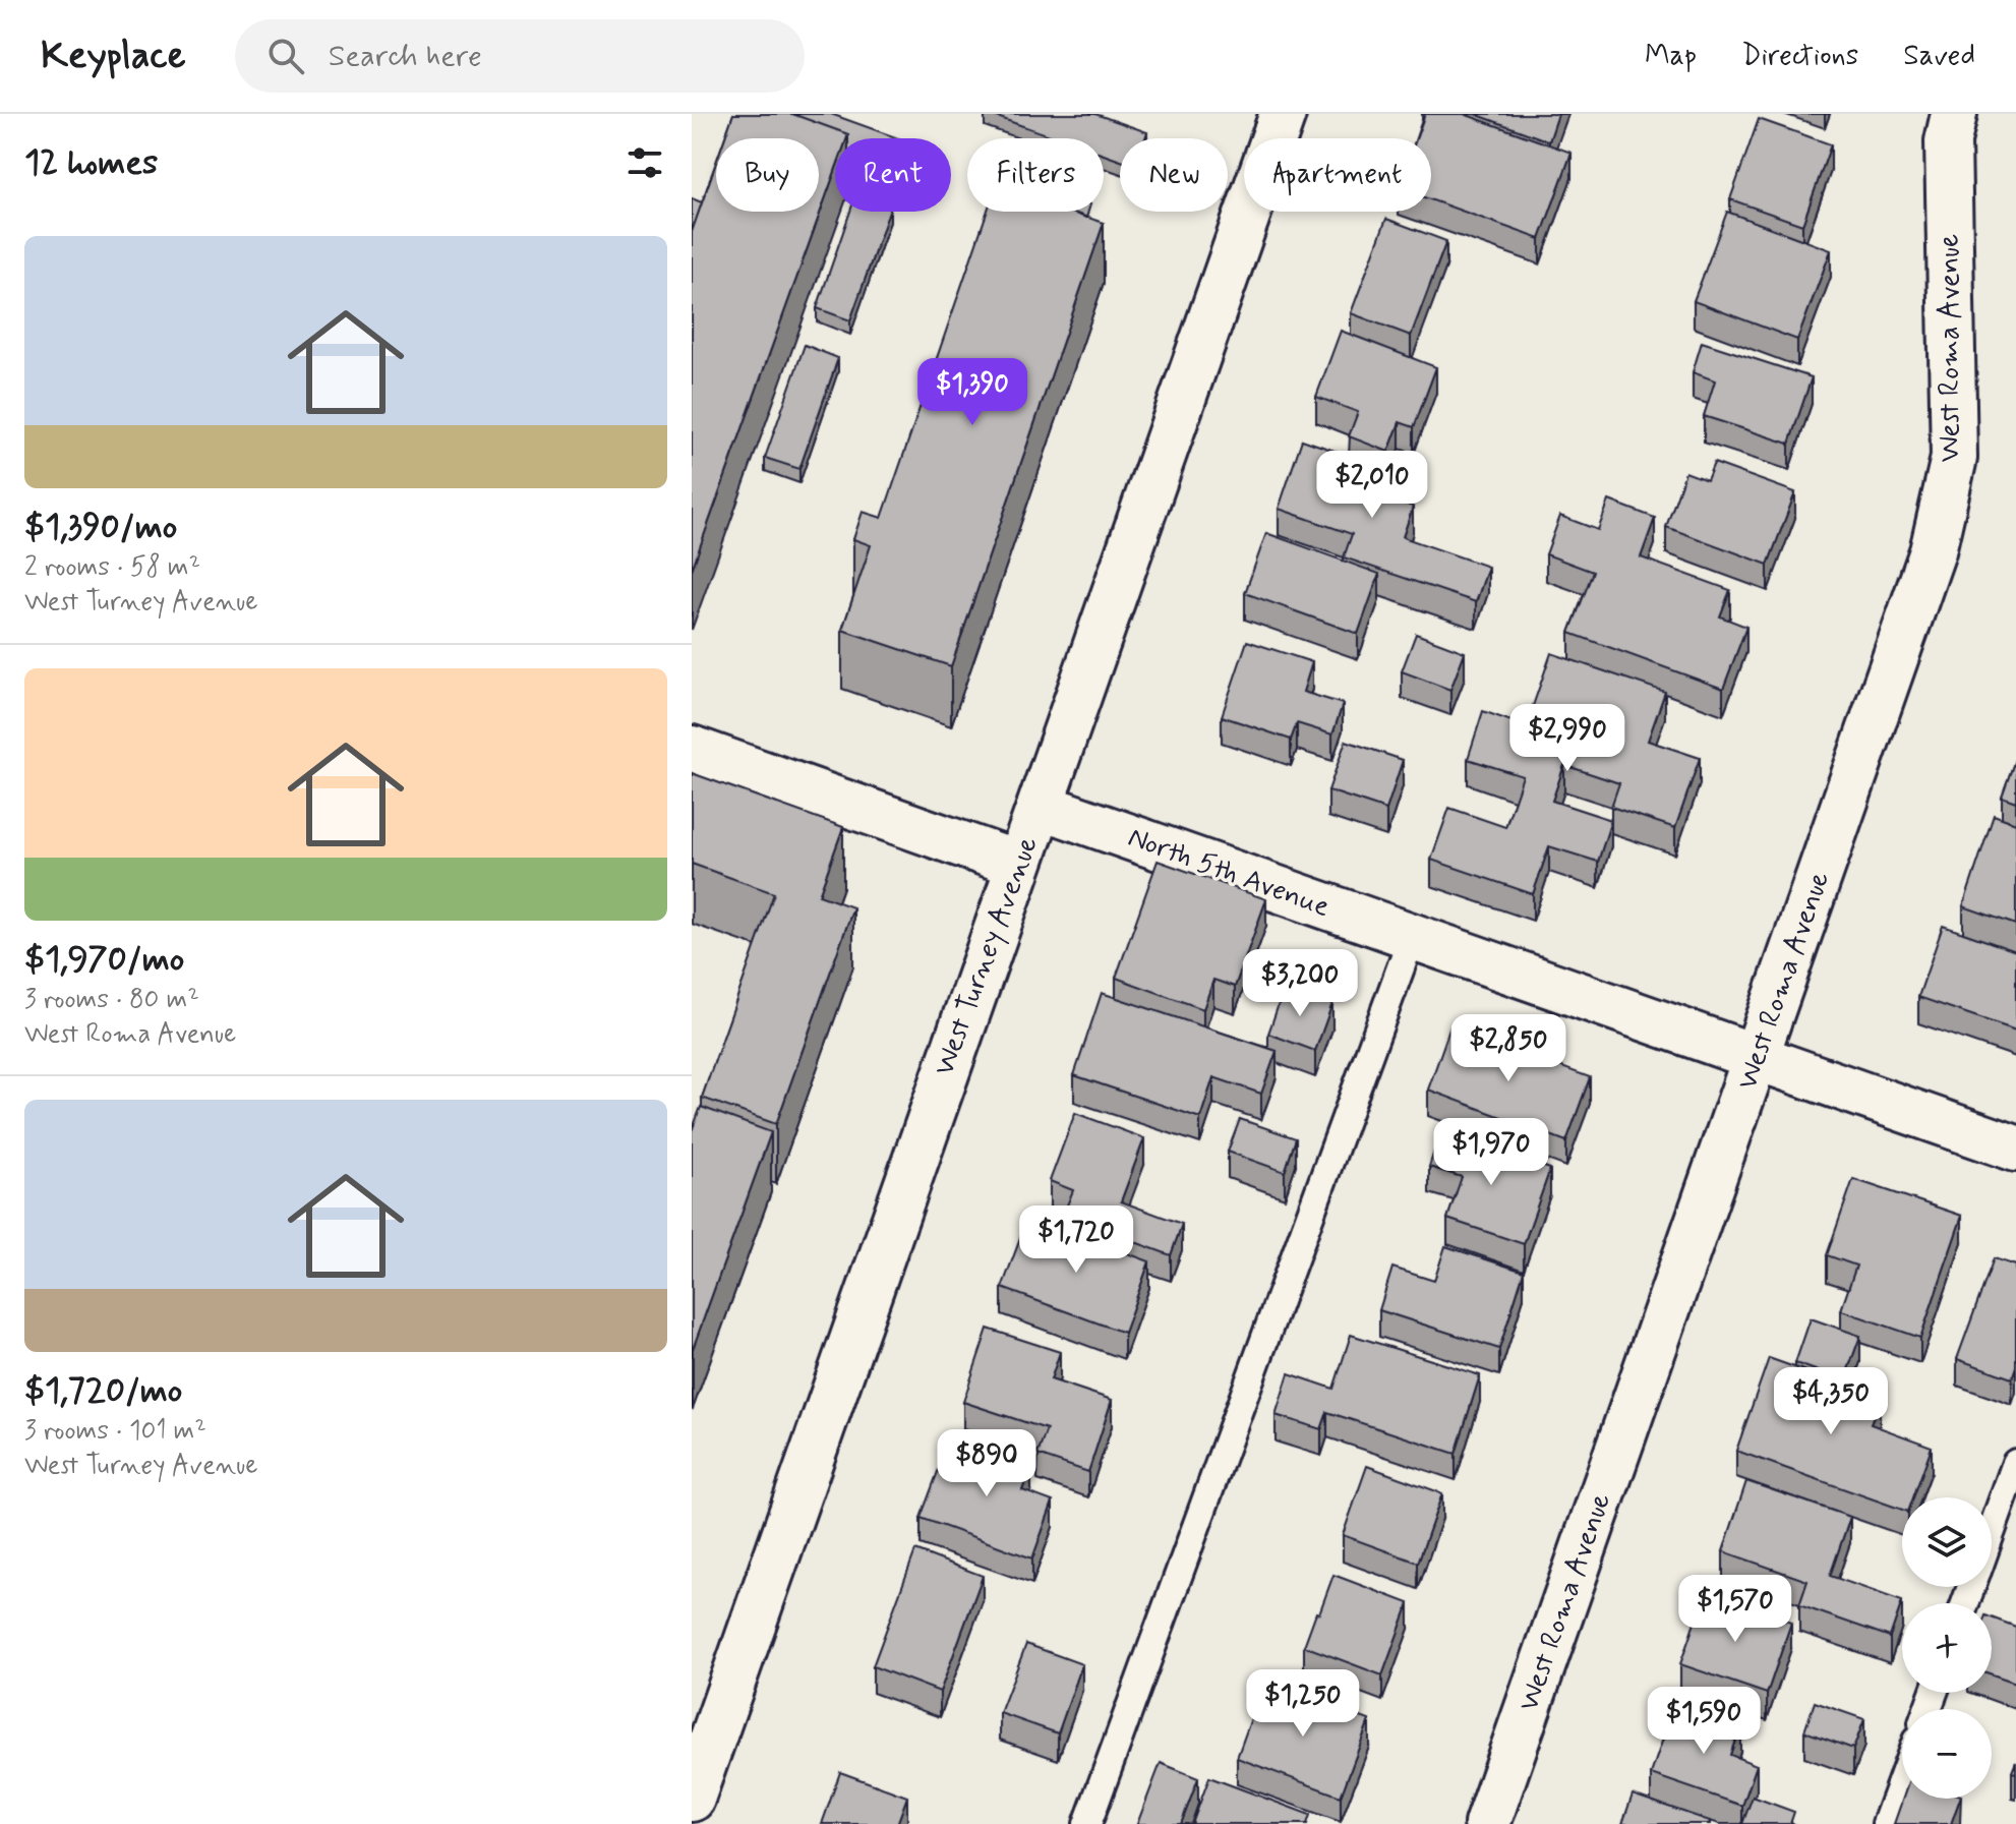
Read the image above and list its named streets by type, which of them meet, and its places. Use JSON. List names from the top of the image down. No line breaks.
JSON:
{"streets":{"street":["West Roma Avenue","North 5th Avenue","West Turney Avenue"]},"crossings":[["West Roma Avenue","North 5th Avenue"],["North 5th Avenue","West Turney Avenue"]],"page":{"header":"Keyplace","search":"Search here","nav":["Map","Directions","Saved"],"heading":"12 homes","chip":["Buy","Rent","Filters","New","Apartment"],"list":[{"name":"$1,390/mo","note":"2 rooms · 58 m² · West Turney Avenue"},{"name":"$1,970/mo","note":"3 rooms · 80 m² · West Roma Avenue"},{"name":"$1,720/mo","note":"3 rooms · 101 m² · West Turney Avenue"}],"price":["$1,390","$2,010","$2,990","$3,200","$2,850","$1,970","$1,720","$4,350","$890","$1,570","$1,250","$1,590"],"map_buttons":["+","−"]}}
